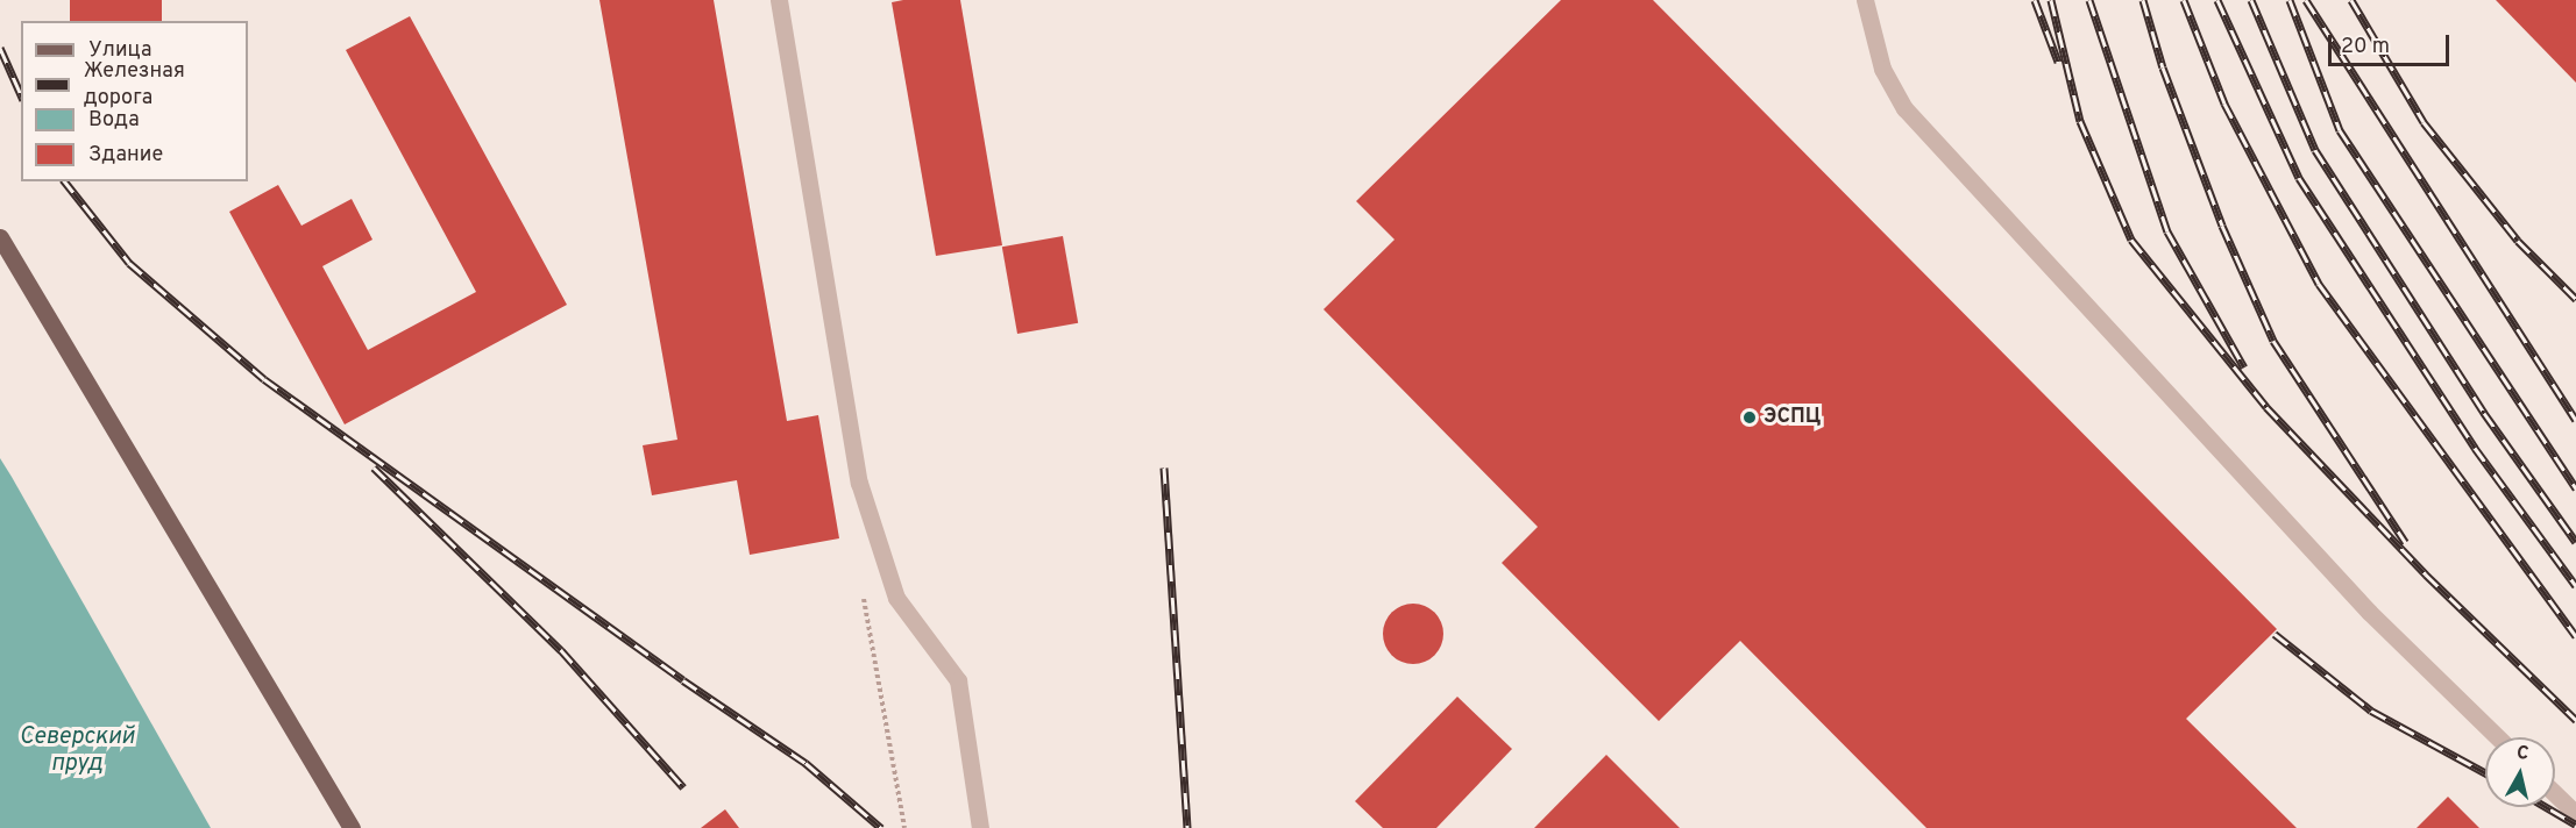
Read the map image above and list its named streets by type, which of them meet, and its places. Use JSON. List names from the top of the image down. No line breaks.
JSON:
{"water":["Северский пруд"],"places":["ЭСПЦ"],"legend":["Улица","Железная дорога","Вода","Здание"],"scale_bar":"20 m","north":"top"}
